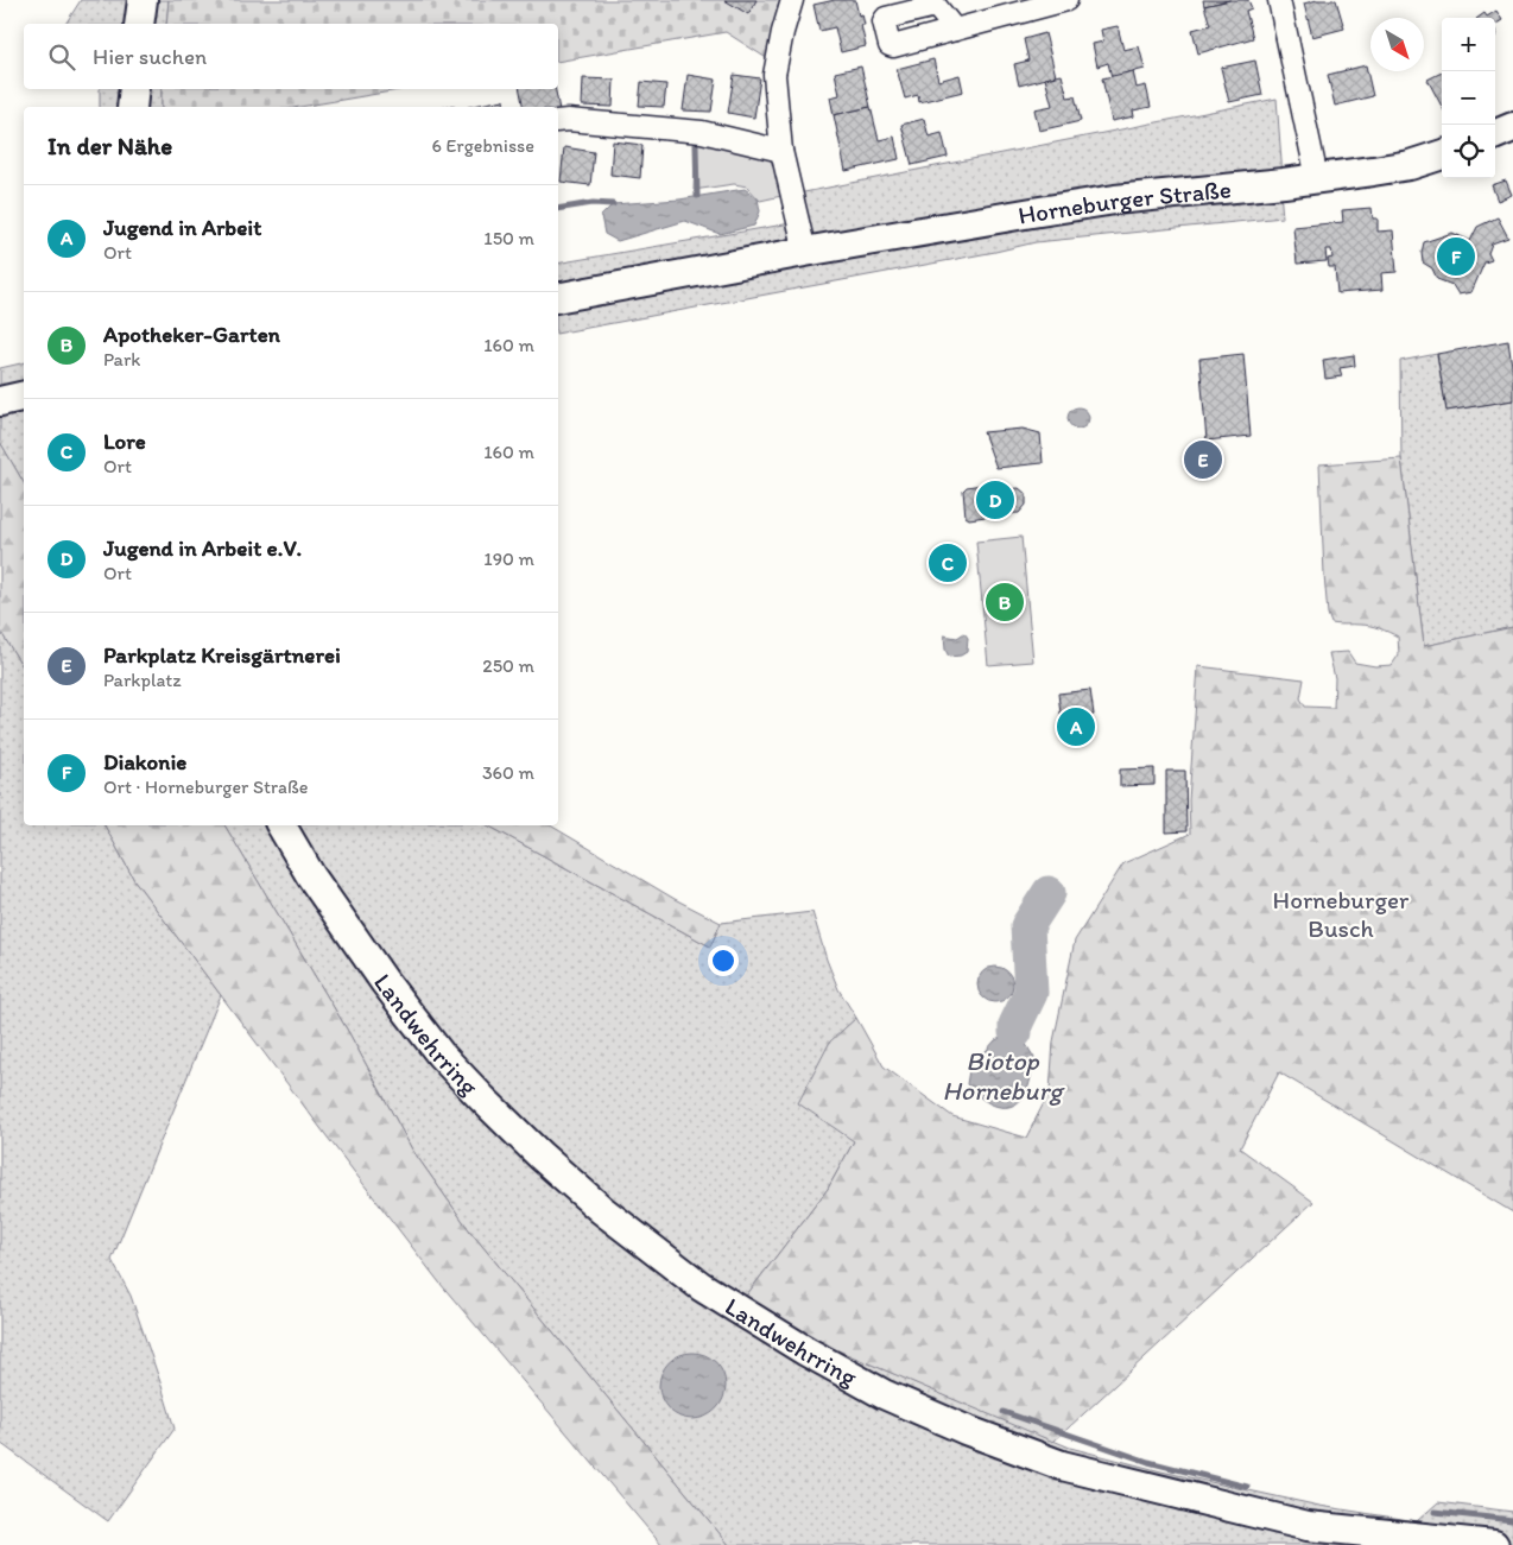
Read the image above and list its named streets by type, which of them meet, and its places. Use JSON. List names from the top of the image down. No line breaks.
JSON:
{"streets":{"main road":["Horneburger Straße","Landwehrring"]},"water":["Biotop Horneburg"],"parks":["Horneburger Busch"],"north":"bottom right","page":{"map_buttons":["+","−"],"search":"Hier suchen","heading":["In der Nähe","6 Ergebnisse"],"list":[{"mark":"A","name":"Jugend in Arbeit","note":"Ort","value":"150 m"},{"mark":"B","name":"Apotheker-Garten","note":"Park","value":"160 m"},{"mark":"C","name":"Lore","note":"Ort","value":"160 m"},{"mark":"D","name":"Jugend in Arbeit e.V.","note":"Ort","value":"190 m"},{"mark":"E","name":"Parkplatz Kreisgärtnerei","note":"Parkplatz","value":"250 m"},{"mark":"F","name":"Diakonie","note":"Ort · Horneburger Straße","value":"360 m"}],"pins":["F","E","D","C","B","A"]}}
